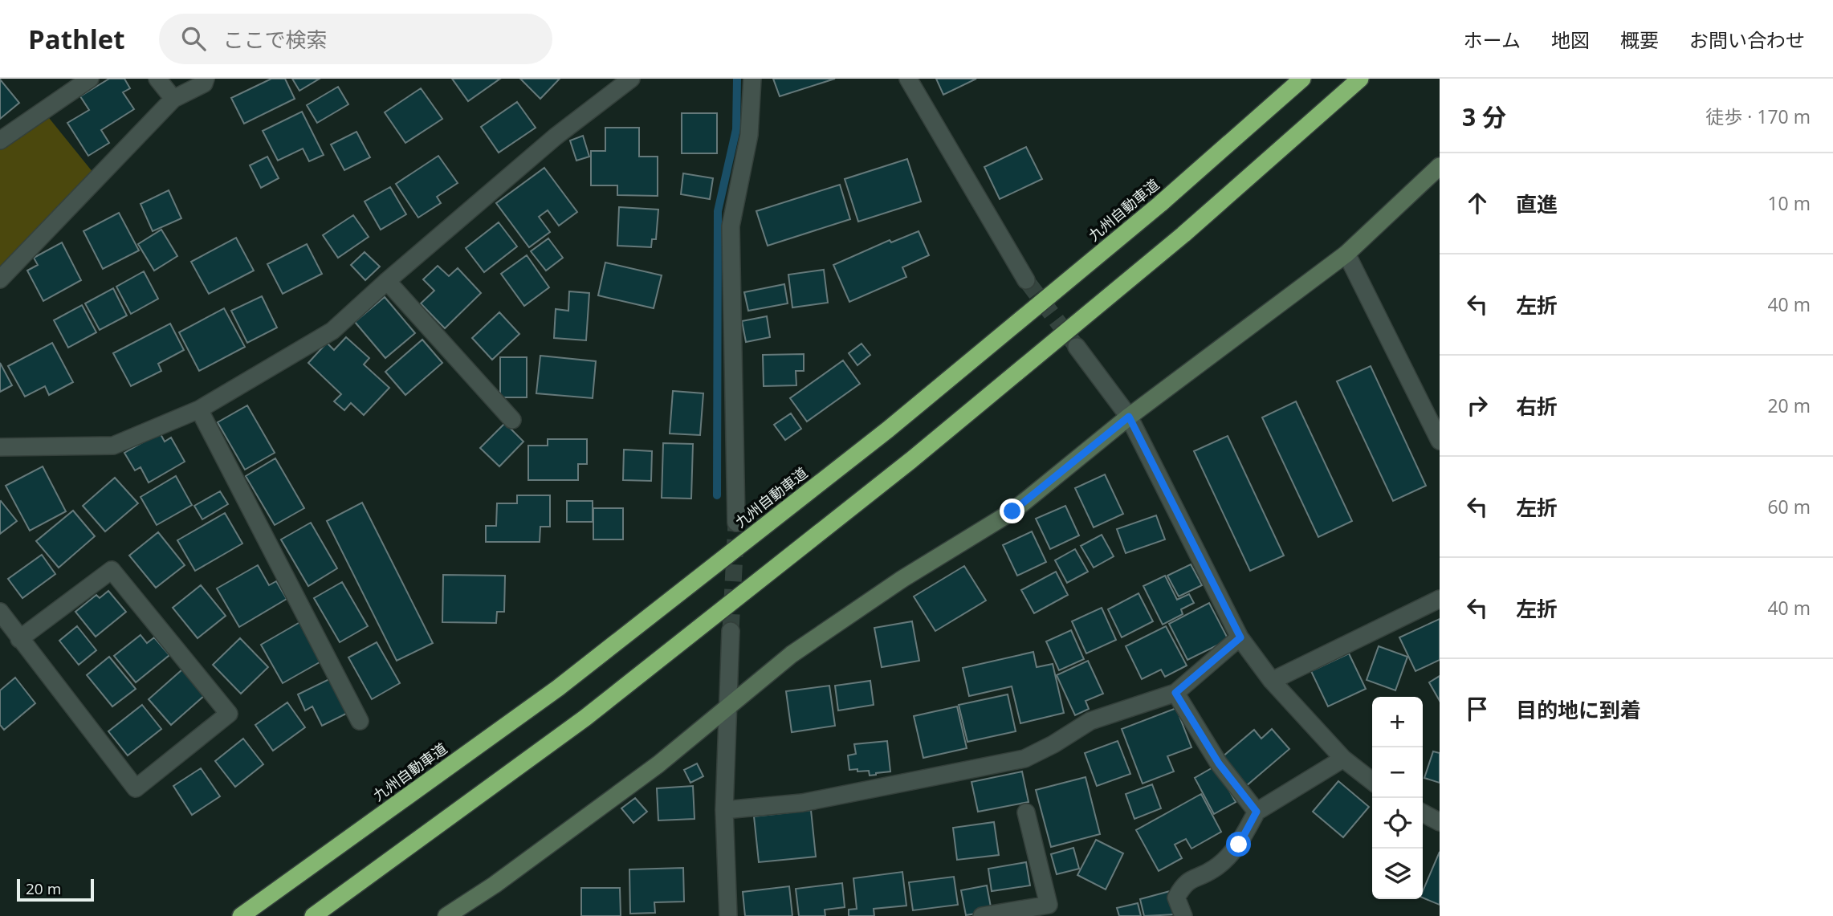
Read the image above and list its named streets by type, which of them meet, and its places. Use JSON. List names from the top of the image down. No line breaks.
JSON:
{"streets":{"highway":["九州自動車道"]},"scale_bar":"20 m","page":{"header":"Pathlet","search":"ここで検索","nav":["ホーム","地図","概要","お問い合わせ"],"heading":["3 分","徒歩 · 170 m"],"list":[["直進","10 m"],["左折","40 m"],["右折","20 m"],["左折","60 m"],["左折","40 m"],"目的地に到着"],"map_buttons":["+","−"],"scale":"20 m"}}
